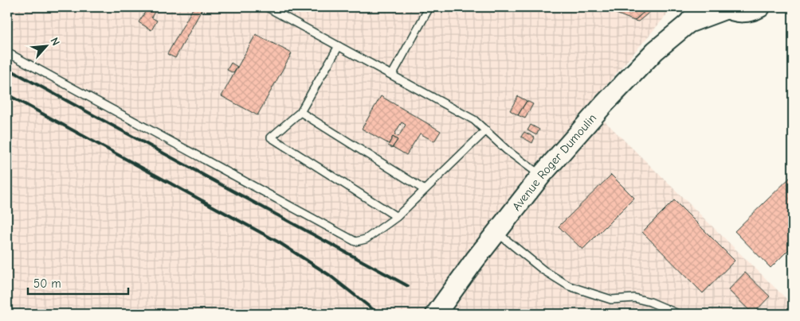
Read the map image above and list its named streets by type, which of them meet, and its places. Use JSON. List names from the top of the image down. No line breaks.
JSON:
{"streets":{"main road":["Avenue Roger Dumoulin"]},"scale_bar":"50 m","north":"top right"}
